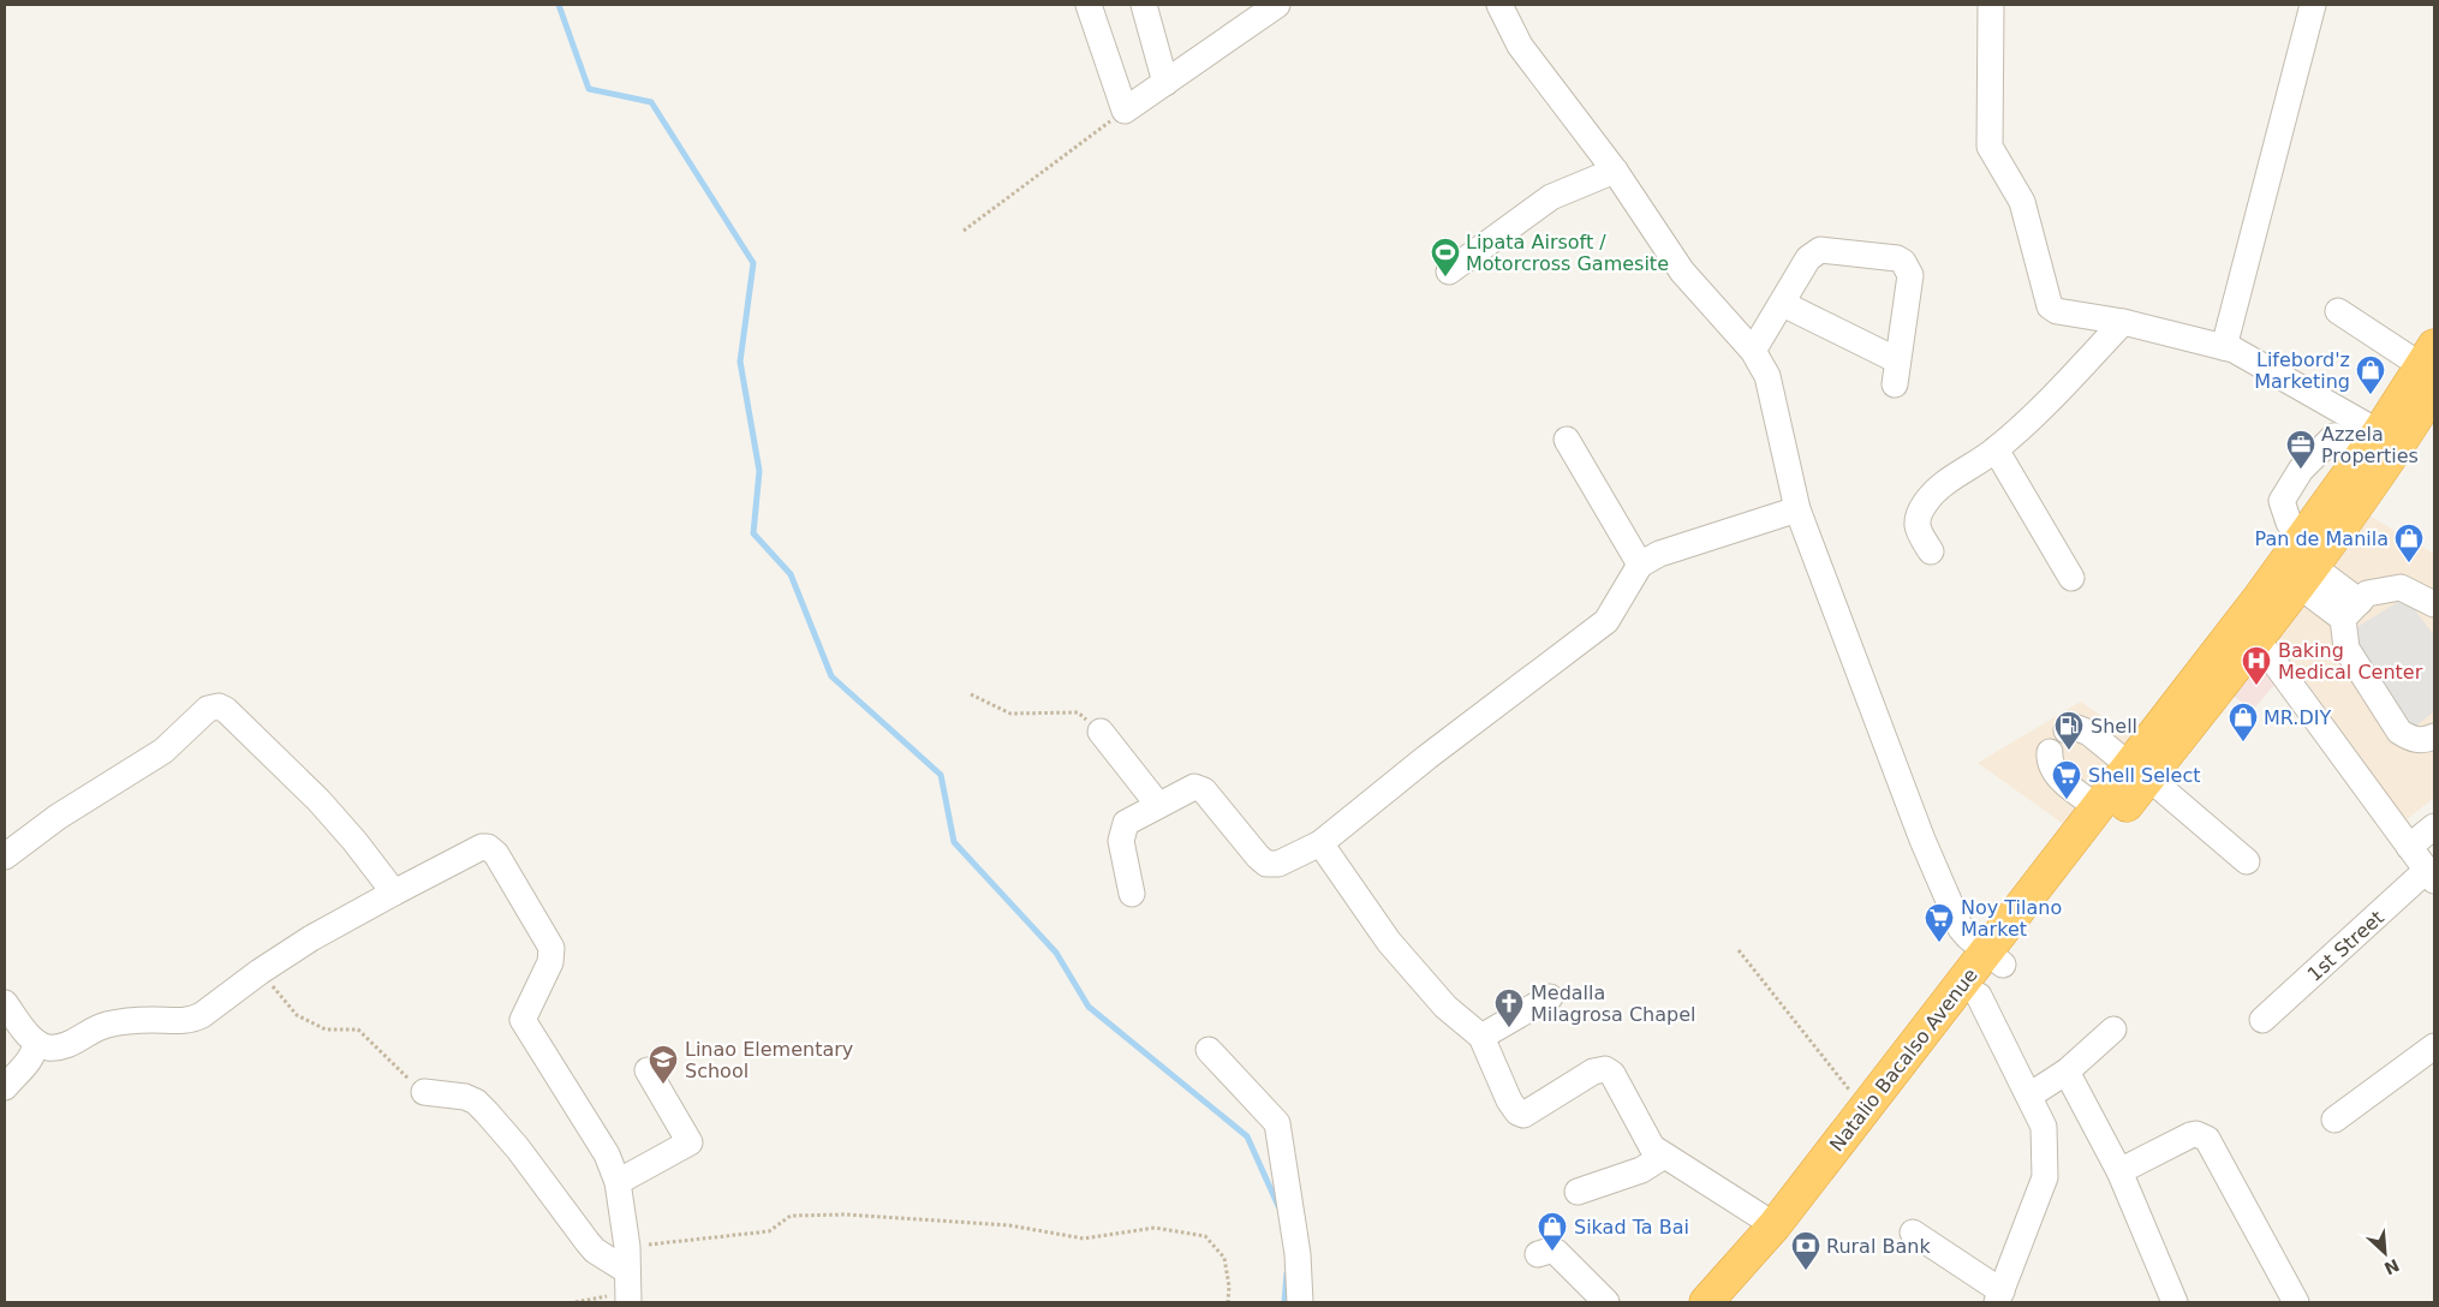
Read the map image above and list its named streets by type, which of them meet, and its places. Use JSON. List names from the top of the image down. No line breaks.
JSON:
{"streets":{"highway":["Natalio Bacalso Avenue"],"street":["1st Street"]},"places":{"sports":["Lipata Airsoft / Motorcross Gamesite"],"shop":["Lifebord'z Marketing","Pan de Manila","MR.DIY","Sikad Ta Bai"],"office":["Azzela Properties"],"hospital":["Baking Medical Center"],"fuel station":["Shell"],"supermarket":["Shell Select","Noy Tilano Market"],"church":["Medalla Milagrosa Chapel"],"school or university":["Linao Elementary School"],"bank":["Rural Bank"]},"north":"bottom right"}
